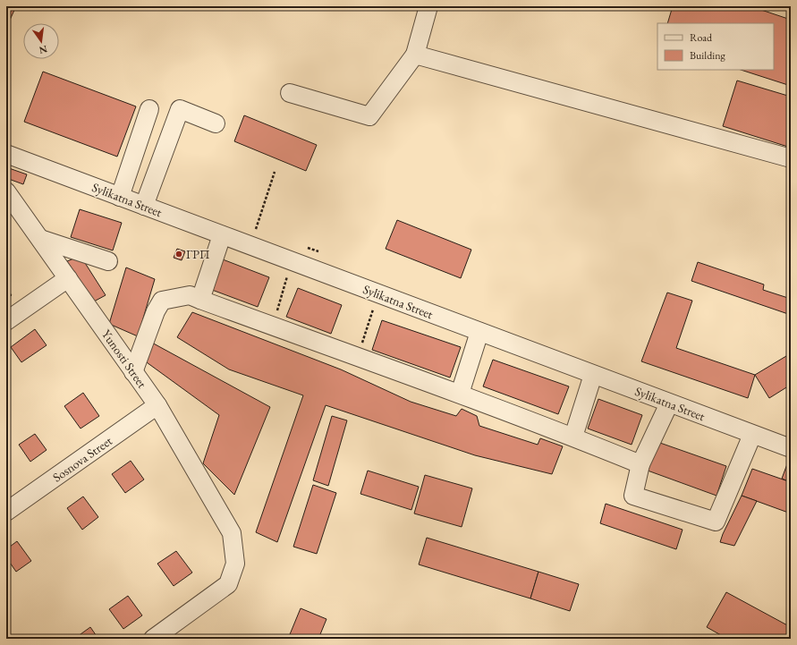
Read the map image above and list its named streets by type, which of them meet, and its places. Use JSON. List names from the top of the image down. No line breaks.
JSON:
{"streets":{"street":["Sylikatna Street","Yunosti Street","Sosnova Street"]},"crossings":[["Yunosti Street","Sosnova Street"]],"places":["ГРП"],"legend":["Road","Building"],"north":"bottom"}
